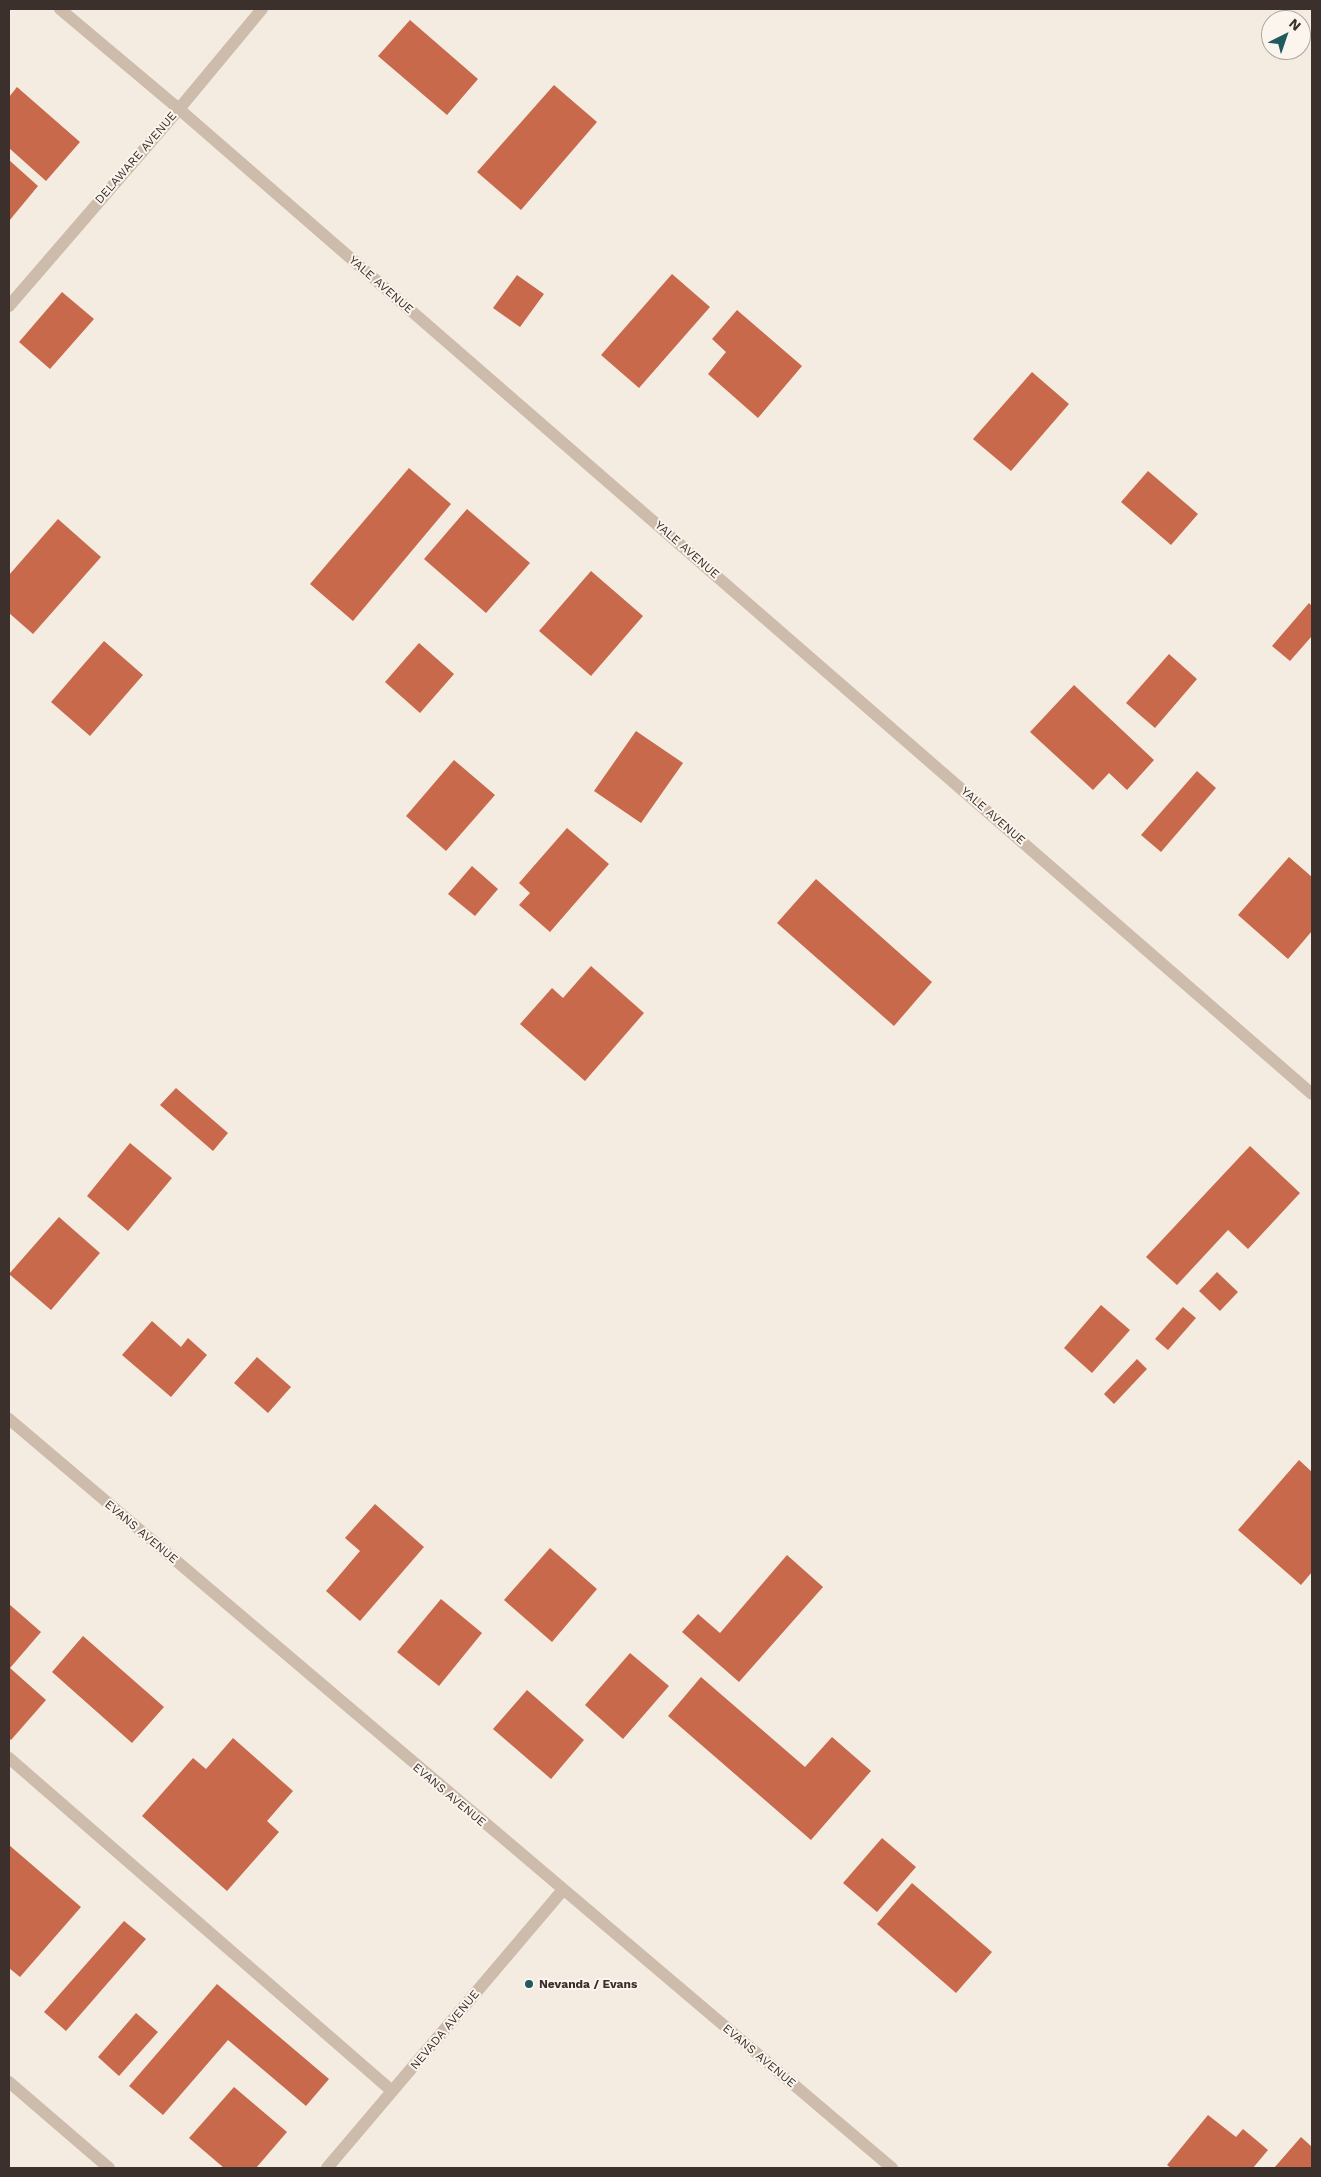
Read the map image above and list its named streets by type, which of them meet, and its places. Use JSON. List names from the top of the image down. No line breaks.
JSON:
{"streets":{"street":["DELAWARE AVENUE","YALE AVENUE","EVANS AVENUE","NEVADA AVENUE"]},"crossings":[["DELAWARE AVENUE","YALE AVENUE"],["EVANS AVENUE","NEVADA AVENUE"]],"places":["Nevanda / Evans"],"north":"top right"}
